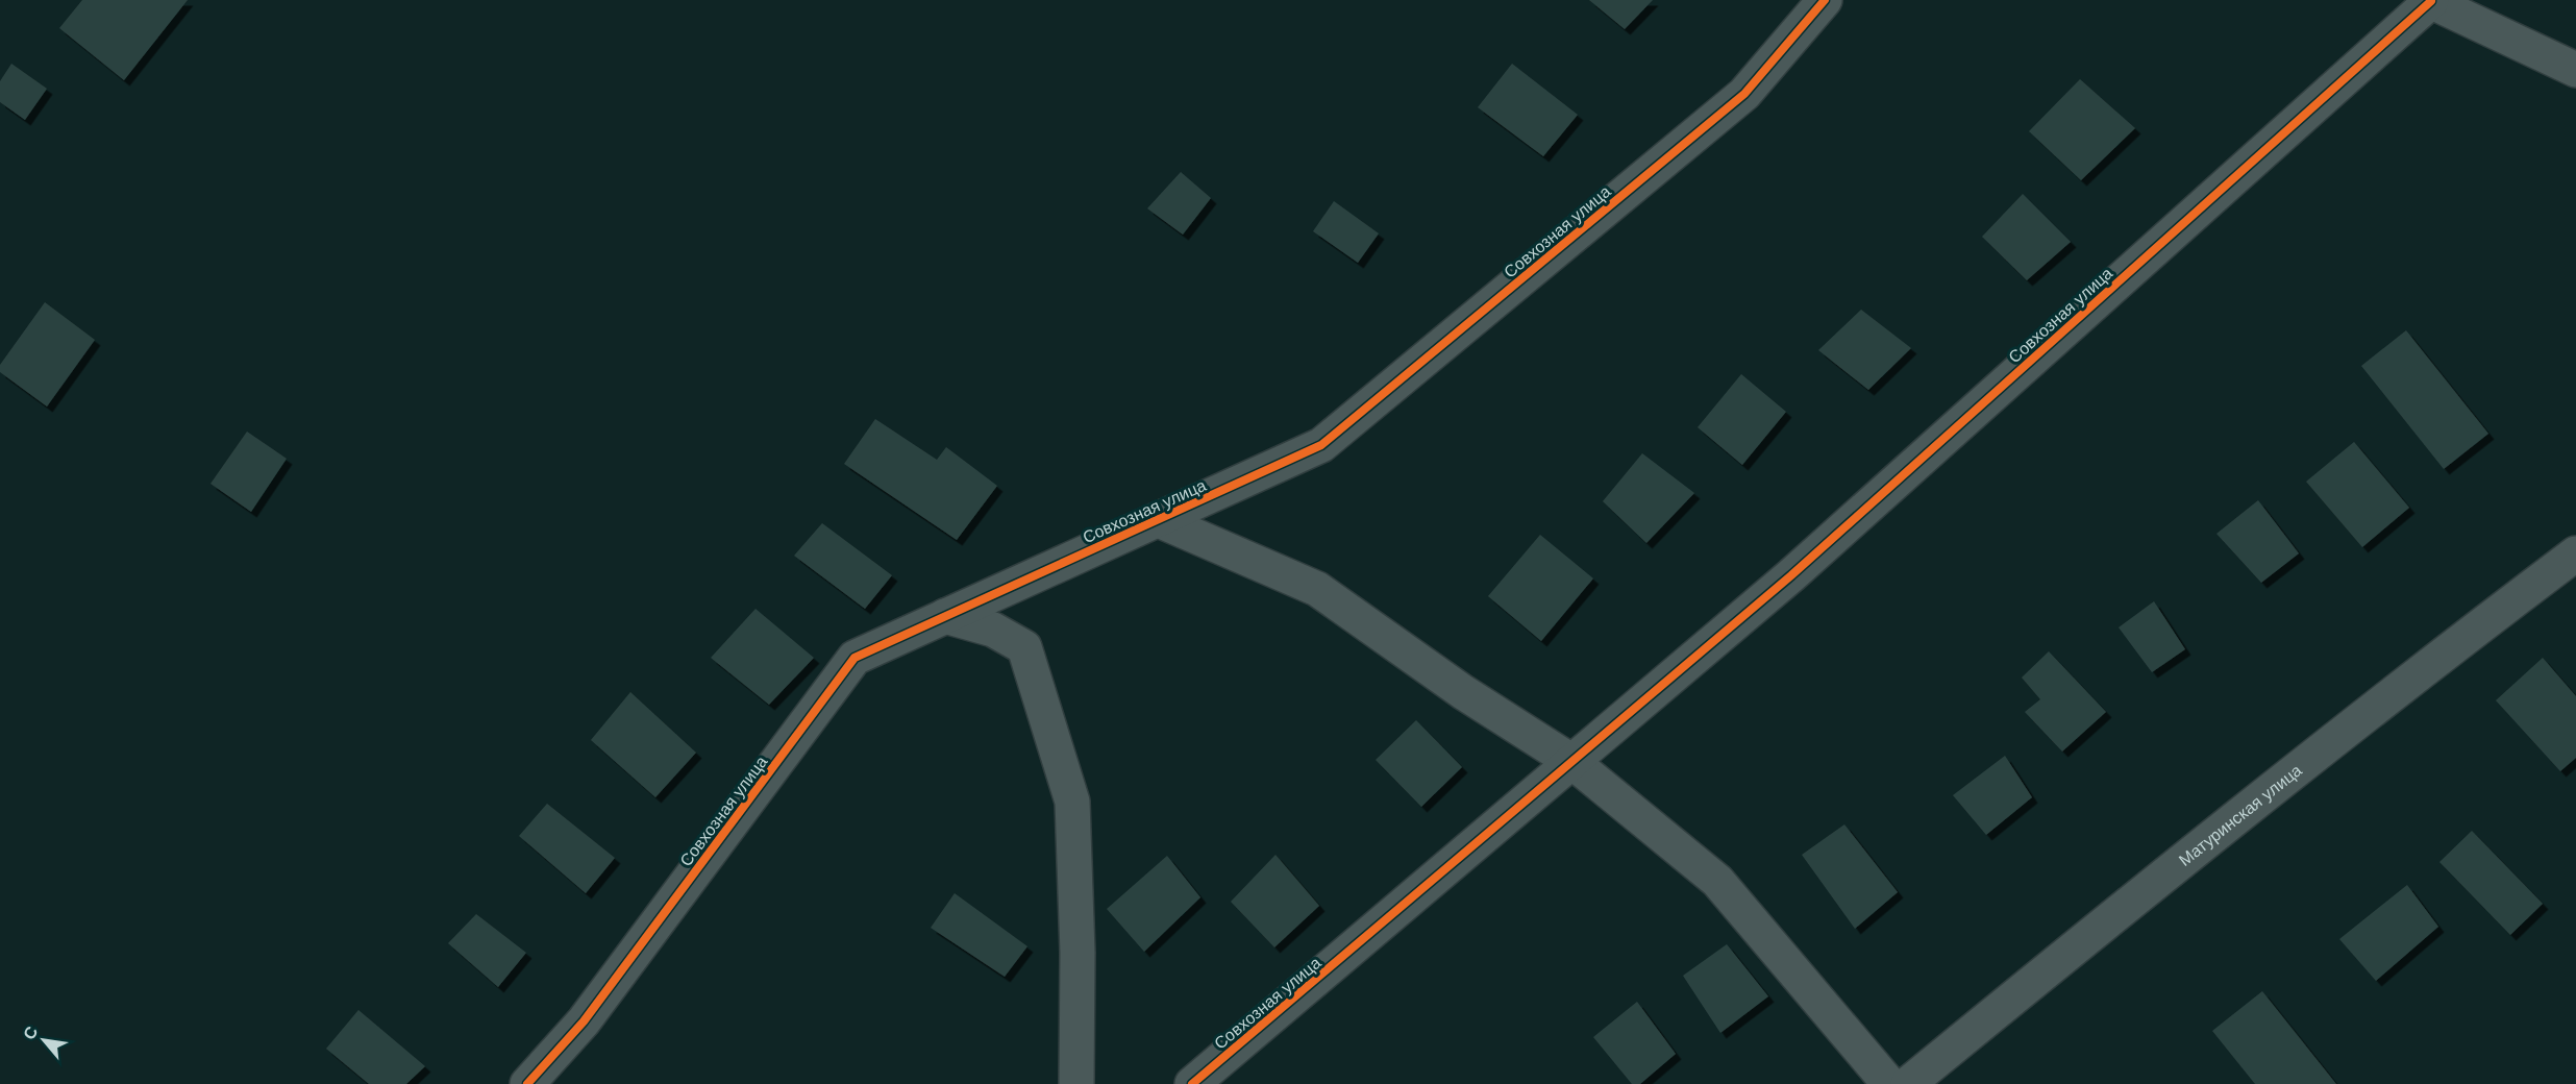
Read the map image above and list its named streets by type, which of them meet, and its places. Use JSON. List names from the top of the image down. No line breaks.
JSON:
{"streets":{"street":["Совхозная улица","Матуринская улица"]},"north":"top left"}
